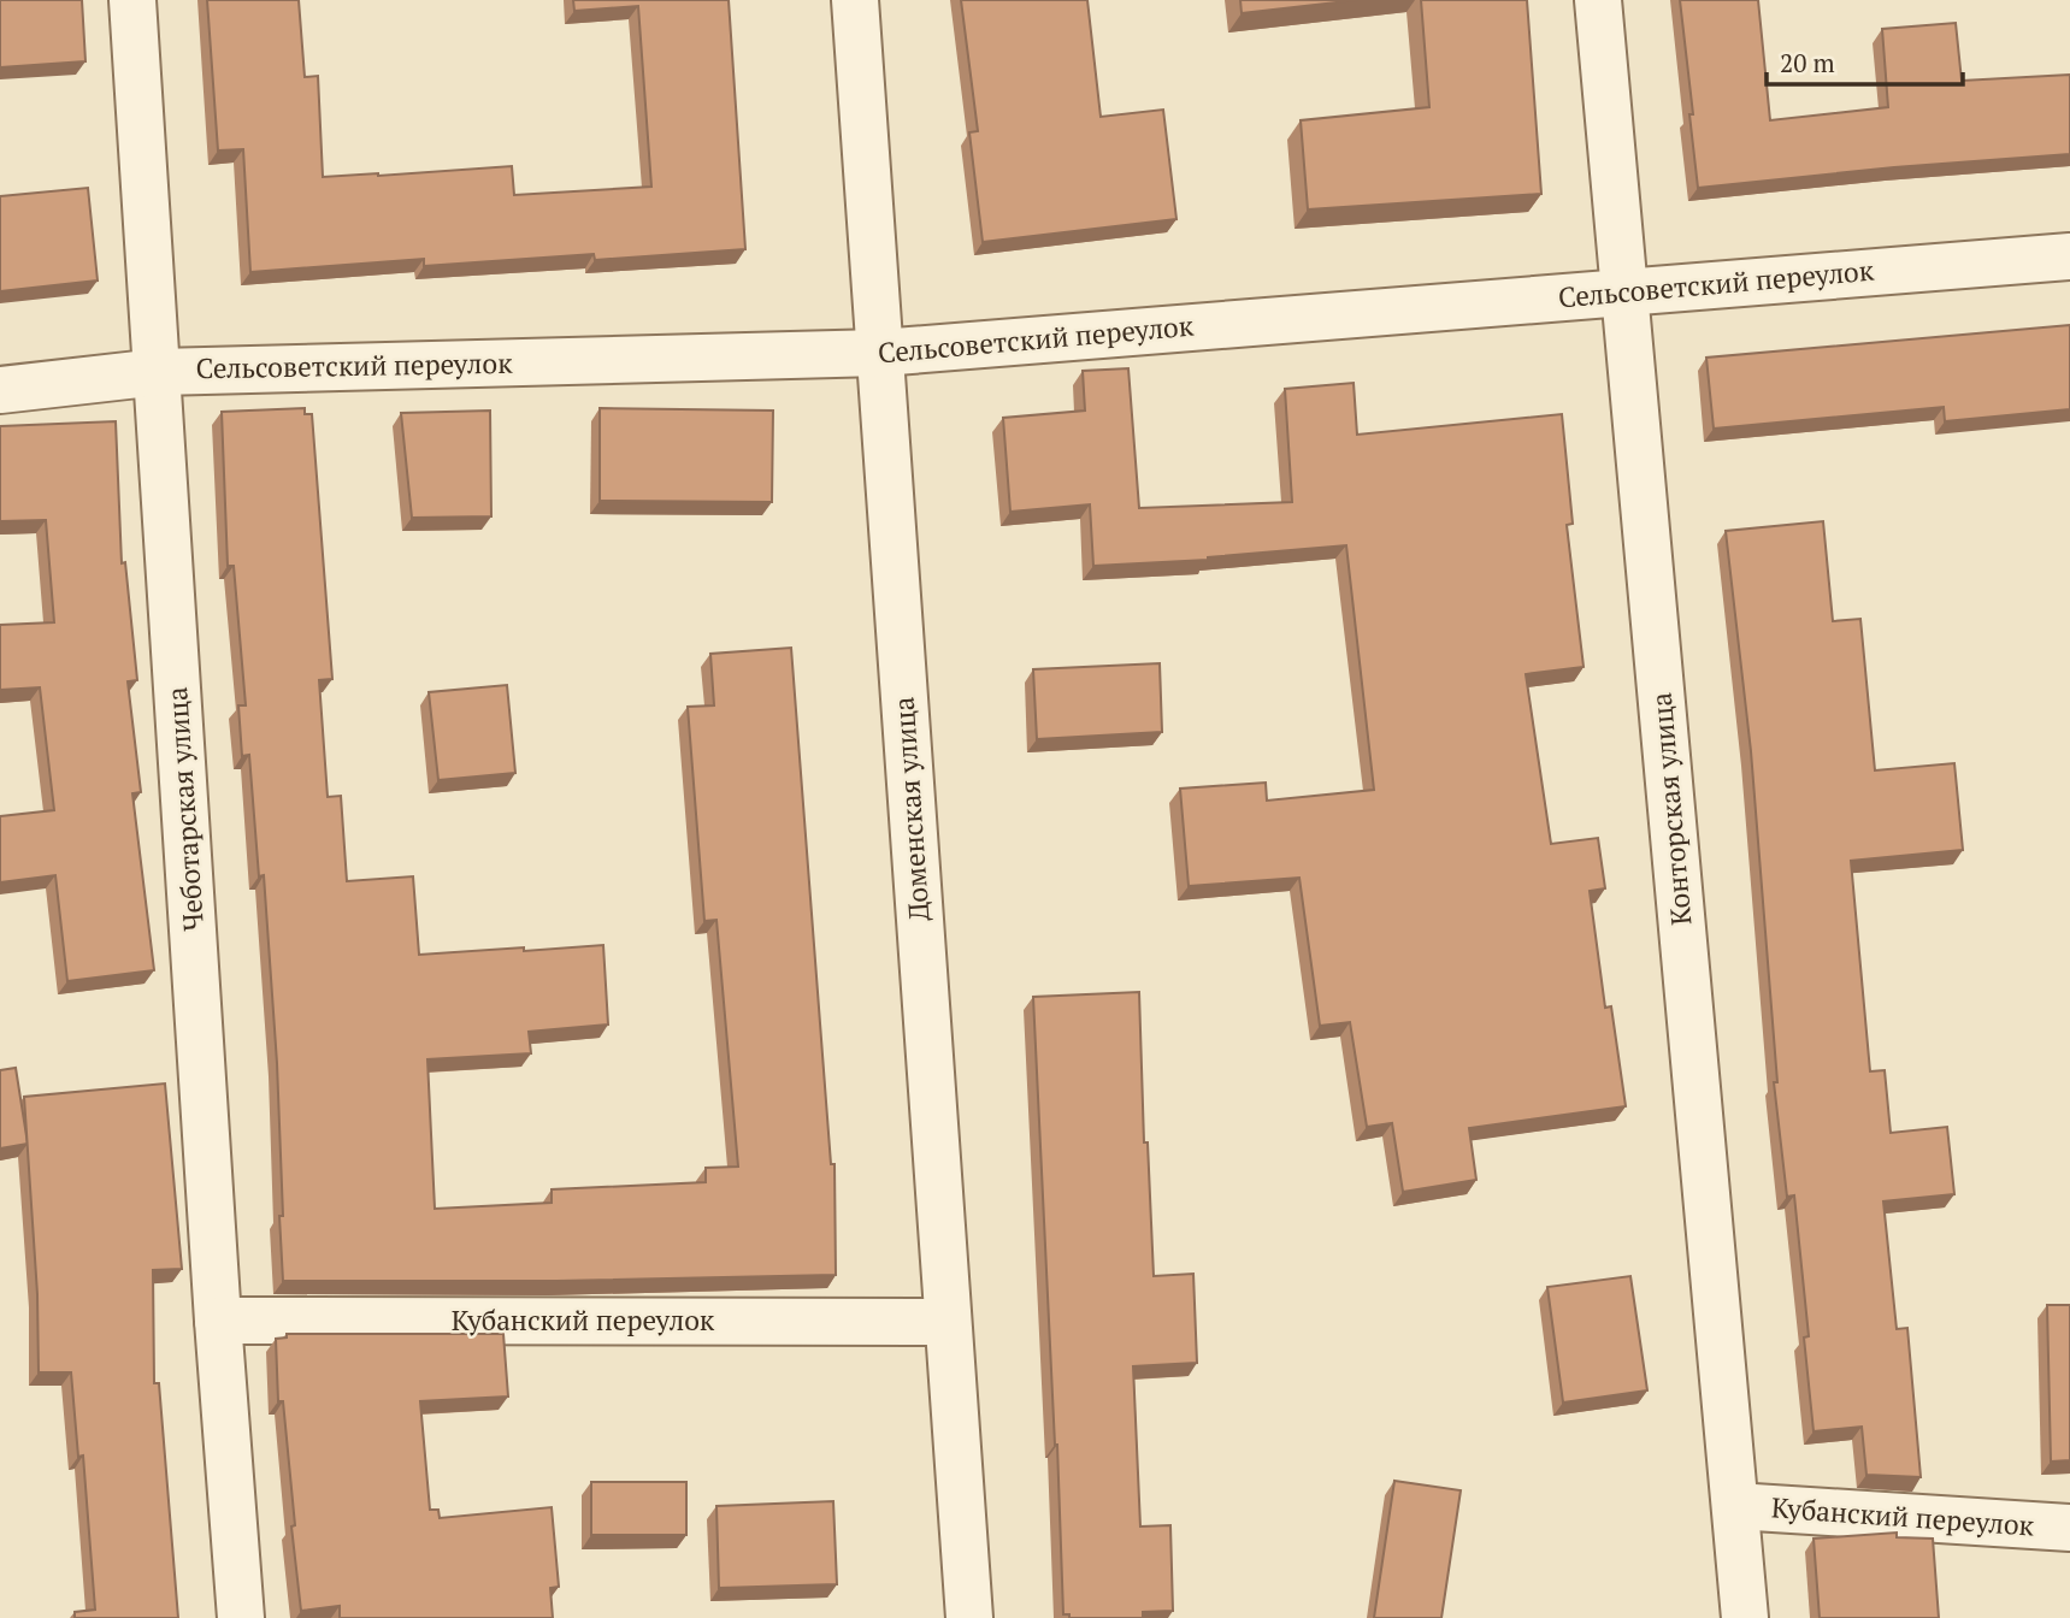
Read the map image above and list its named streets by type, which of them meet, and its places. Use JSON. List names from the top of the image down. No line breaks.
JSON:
{"streets":{"street":["Сельсоветский переулок","Чеботарская улица","Доменская улица","Конторская улица","Кубанский переулок"]},"crossings":[["Сельсоветский переулок","Чеботарская улица"],["Сельсоветский переулок","Доменская улица"],["Сельсоветский переулок","Конторская улица"],["Чеботарская улица","Кубанский переулок"],["Доменская улица","Кубанский переулок"],["Конторская улица","Кубанский переулок"]],"scale_bar":"20 m"}
